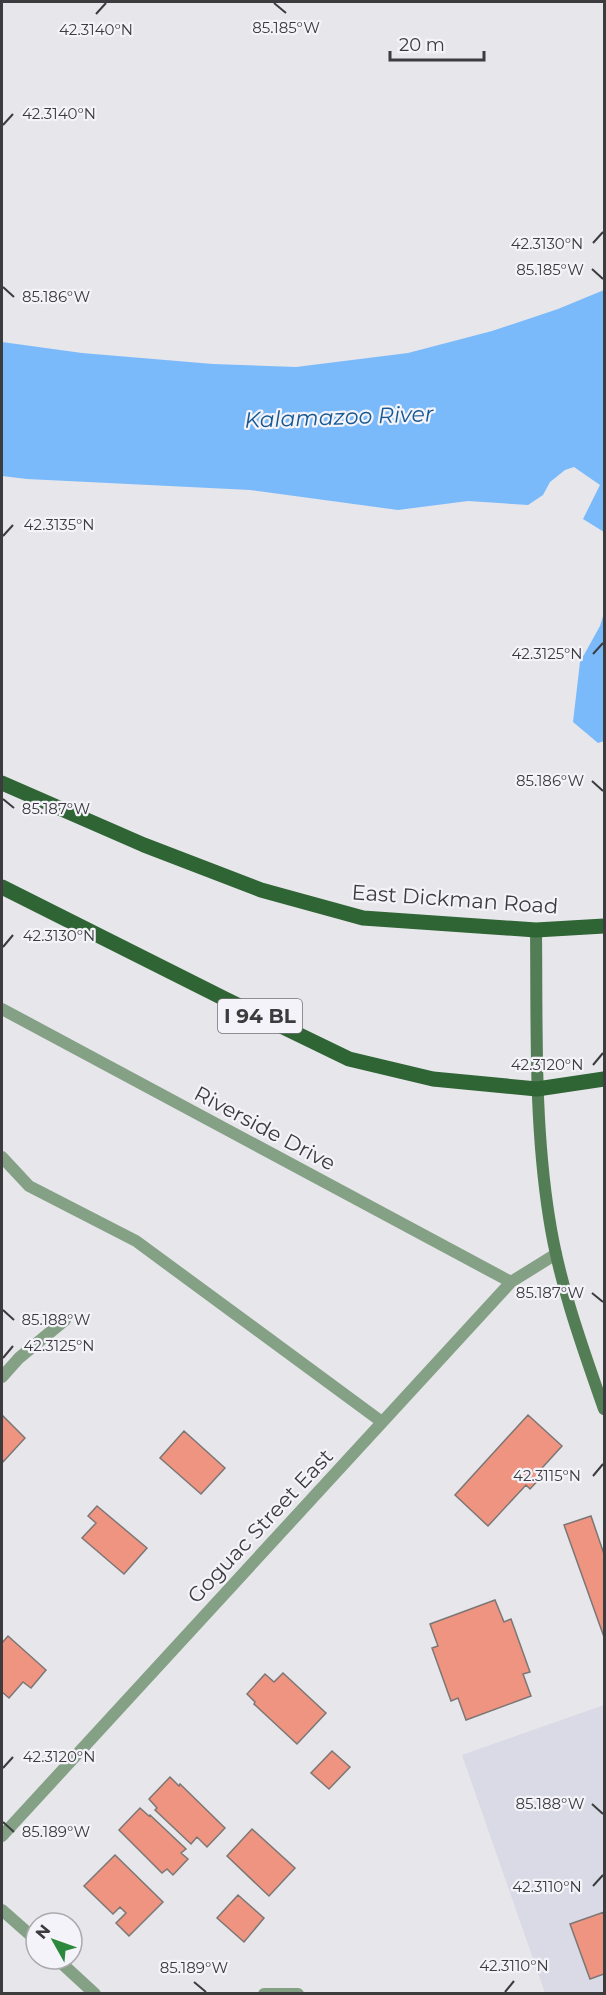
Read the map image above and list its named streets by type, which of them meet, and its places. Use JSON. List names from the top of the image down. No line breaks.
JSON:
{"streets":{"main road":["East Dickman Road","I 94 BL"],"street":["Riverside Drive","Goguac Street East"]},"crossings":[["Riverside Drive","Goguac Street East"]],"water":["Kalamazoo River"],"scale_bar":"20 m","north":"top left","coordinates":["85.185°W","42.3140°N","42.3130°N","85.186°W","42.3135°N","42.3125°N","85.187°W","42.3120°N","85.188°W","42.3115°N","85.189°W","42.3110°N"]}
